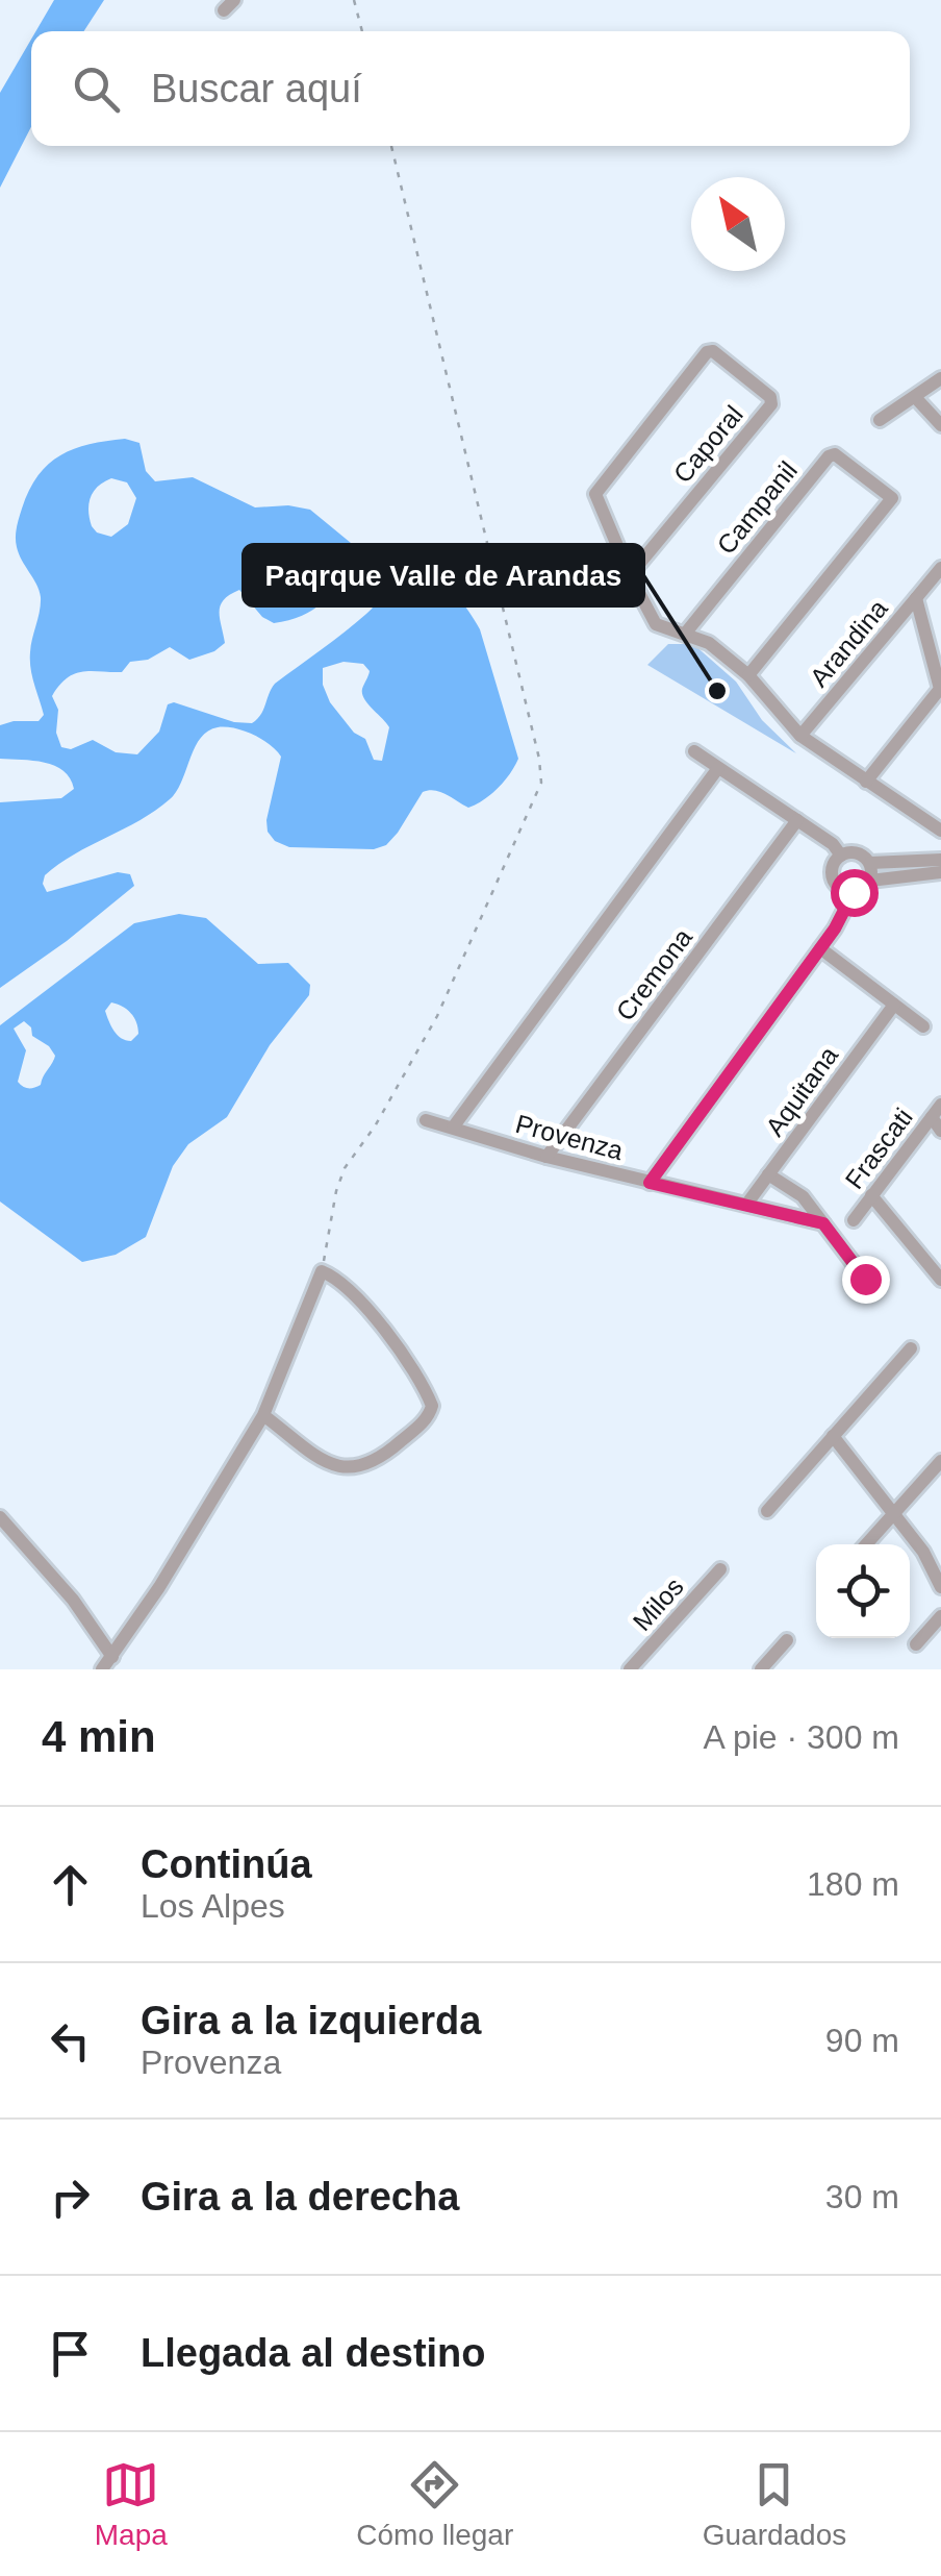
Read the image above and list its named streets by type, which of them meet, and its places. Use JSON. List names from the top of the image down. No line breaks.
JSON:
{"streets":{"street":["Caporal","Campanil","Arandina","Cremona","Aquitana","Provenza","Frascati","Milos"]},"crossings":[["Cremona","Provenza"],["Aquitana","Provenza"]],"places":["Paqrque Valle de Arandas"],"north":"top left","page":{"search":"Buscar aquí","heading":["4 min","A pie · 300 m"],"list":[["Continúa","Los Alpes","180 m"],["Gira a la izquierda","Provenza","90 m"],["Gira a la derecha","30 m"],"Llegada al destino"],"nav":["Mapa","Cómo llegar","Guardados"]}}
